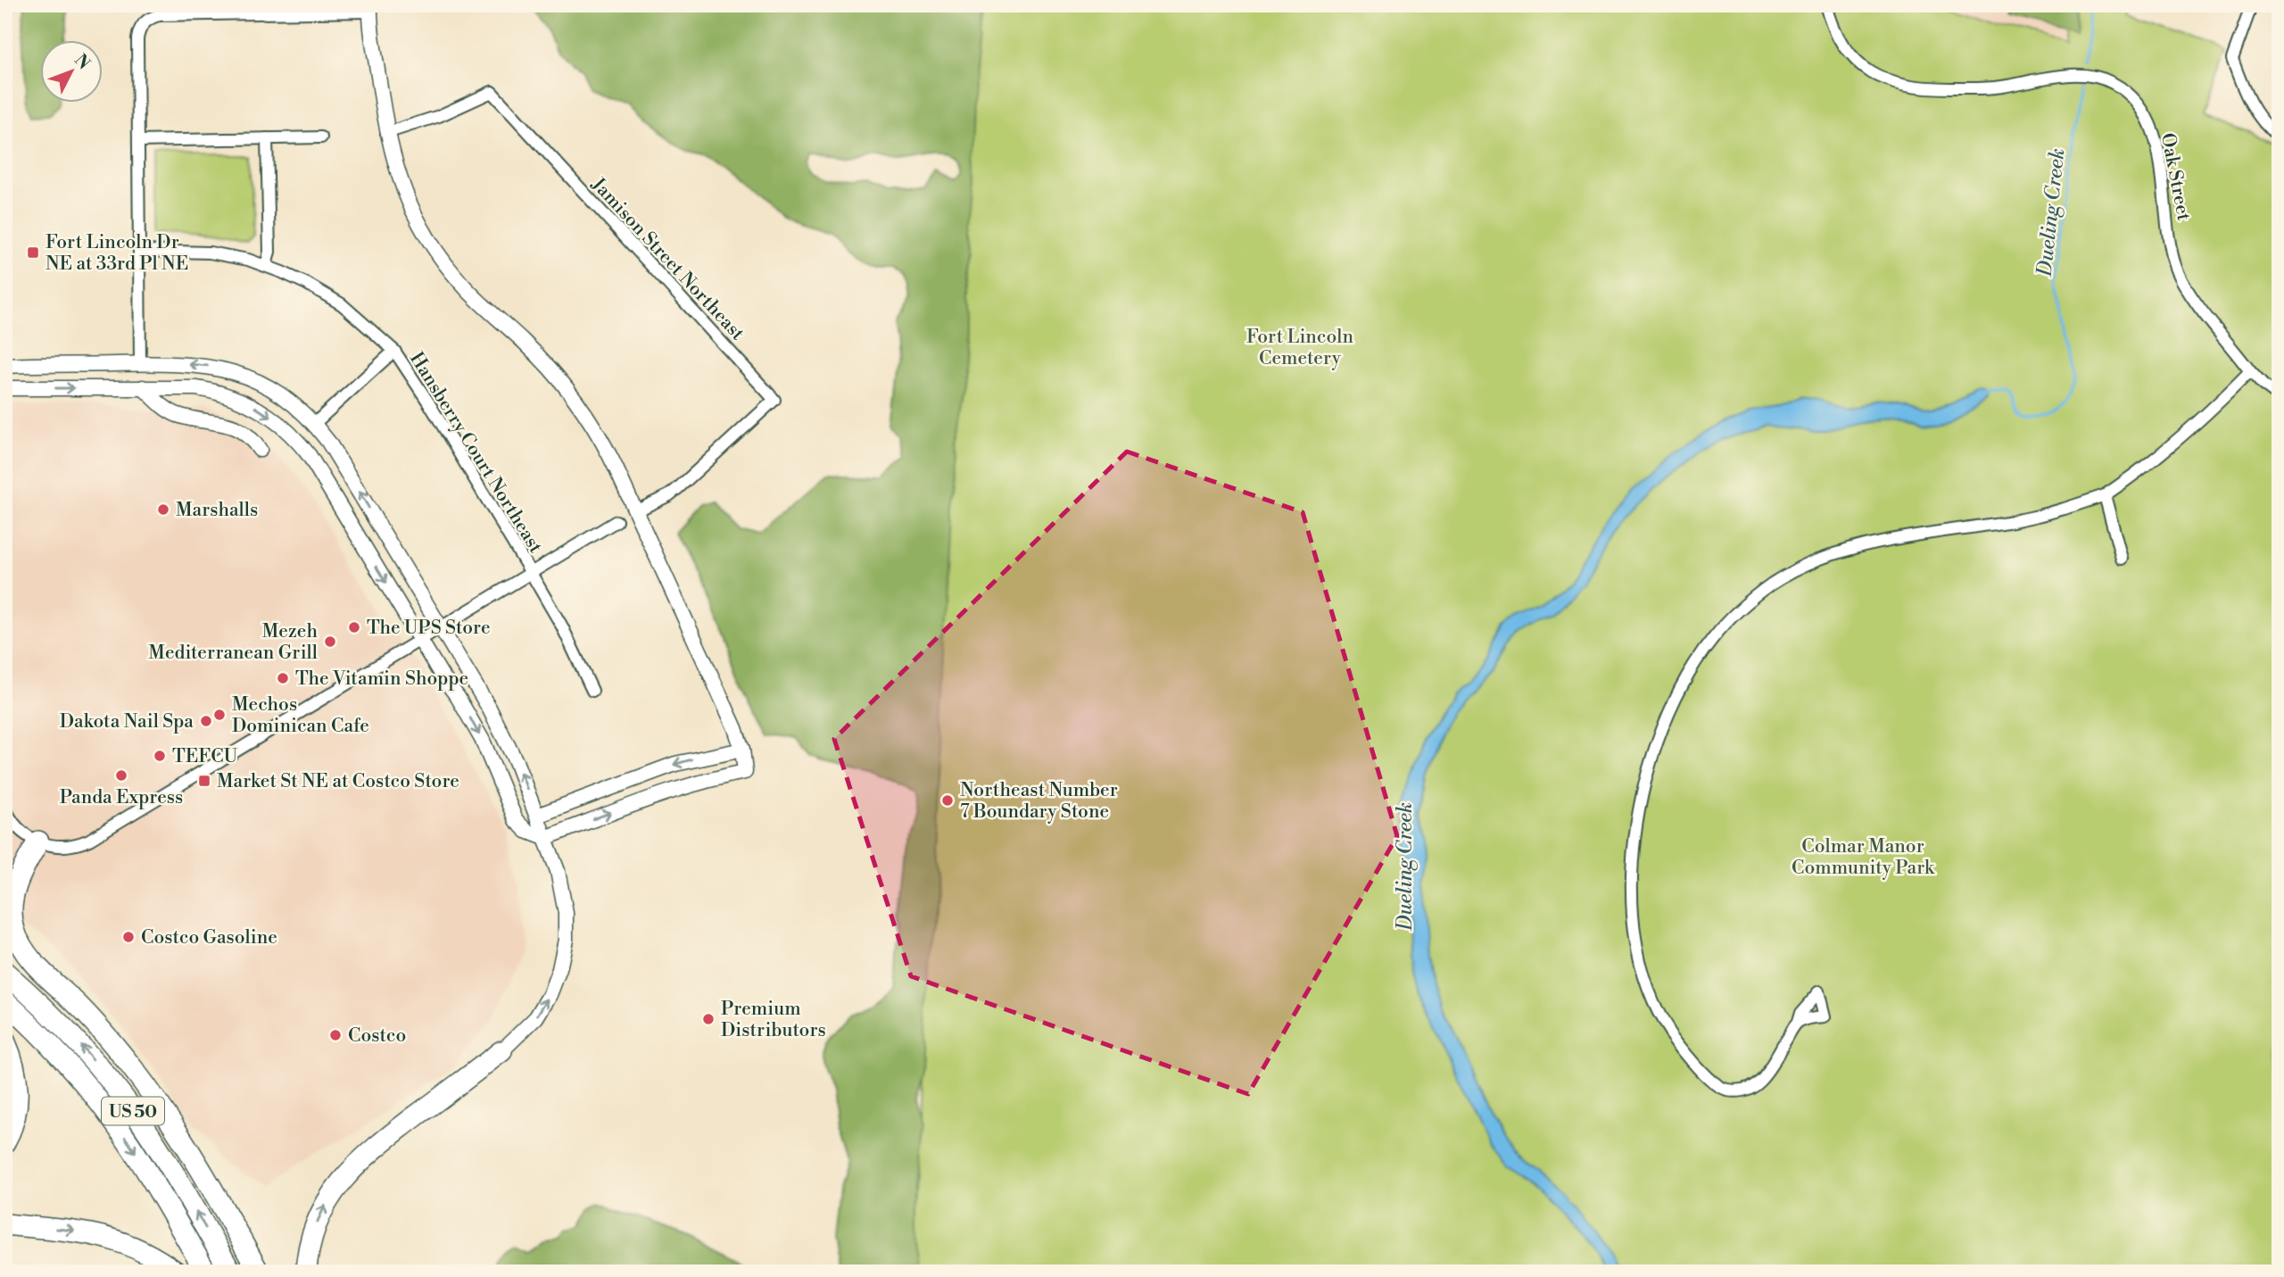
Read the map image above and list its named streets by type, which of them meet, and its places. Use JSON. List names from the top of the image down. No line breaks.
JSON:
{"streets":{"highway":["US 50"],"street":["Oak Street","Jamison Street Northeast","Hansberry Court Northeast"]},"water":["Dueling Creek"],"parks":["Fort Lincoln Cemetery","Colmar Manor Community Park"],"places":{"transit":["Fort Lincoln Dr NE at 33rd Pl NE","Market St NE at Costco Store"],"other":["Marshalls","The UPS Store","Mezeh Mediterranean Grill","The Vitamin Shoppe","Mechos Dominican Cafe","Dakota Nail Spa","TEFCU","Panda Express","Northeast Number 7 Boundary Stone","Costco Gasoline","Premium Distributors","Costco"]},"north":"top right"}
